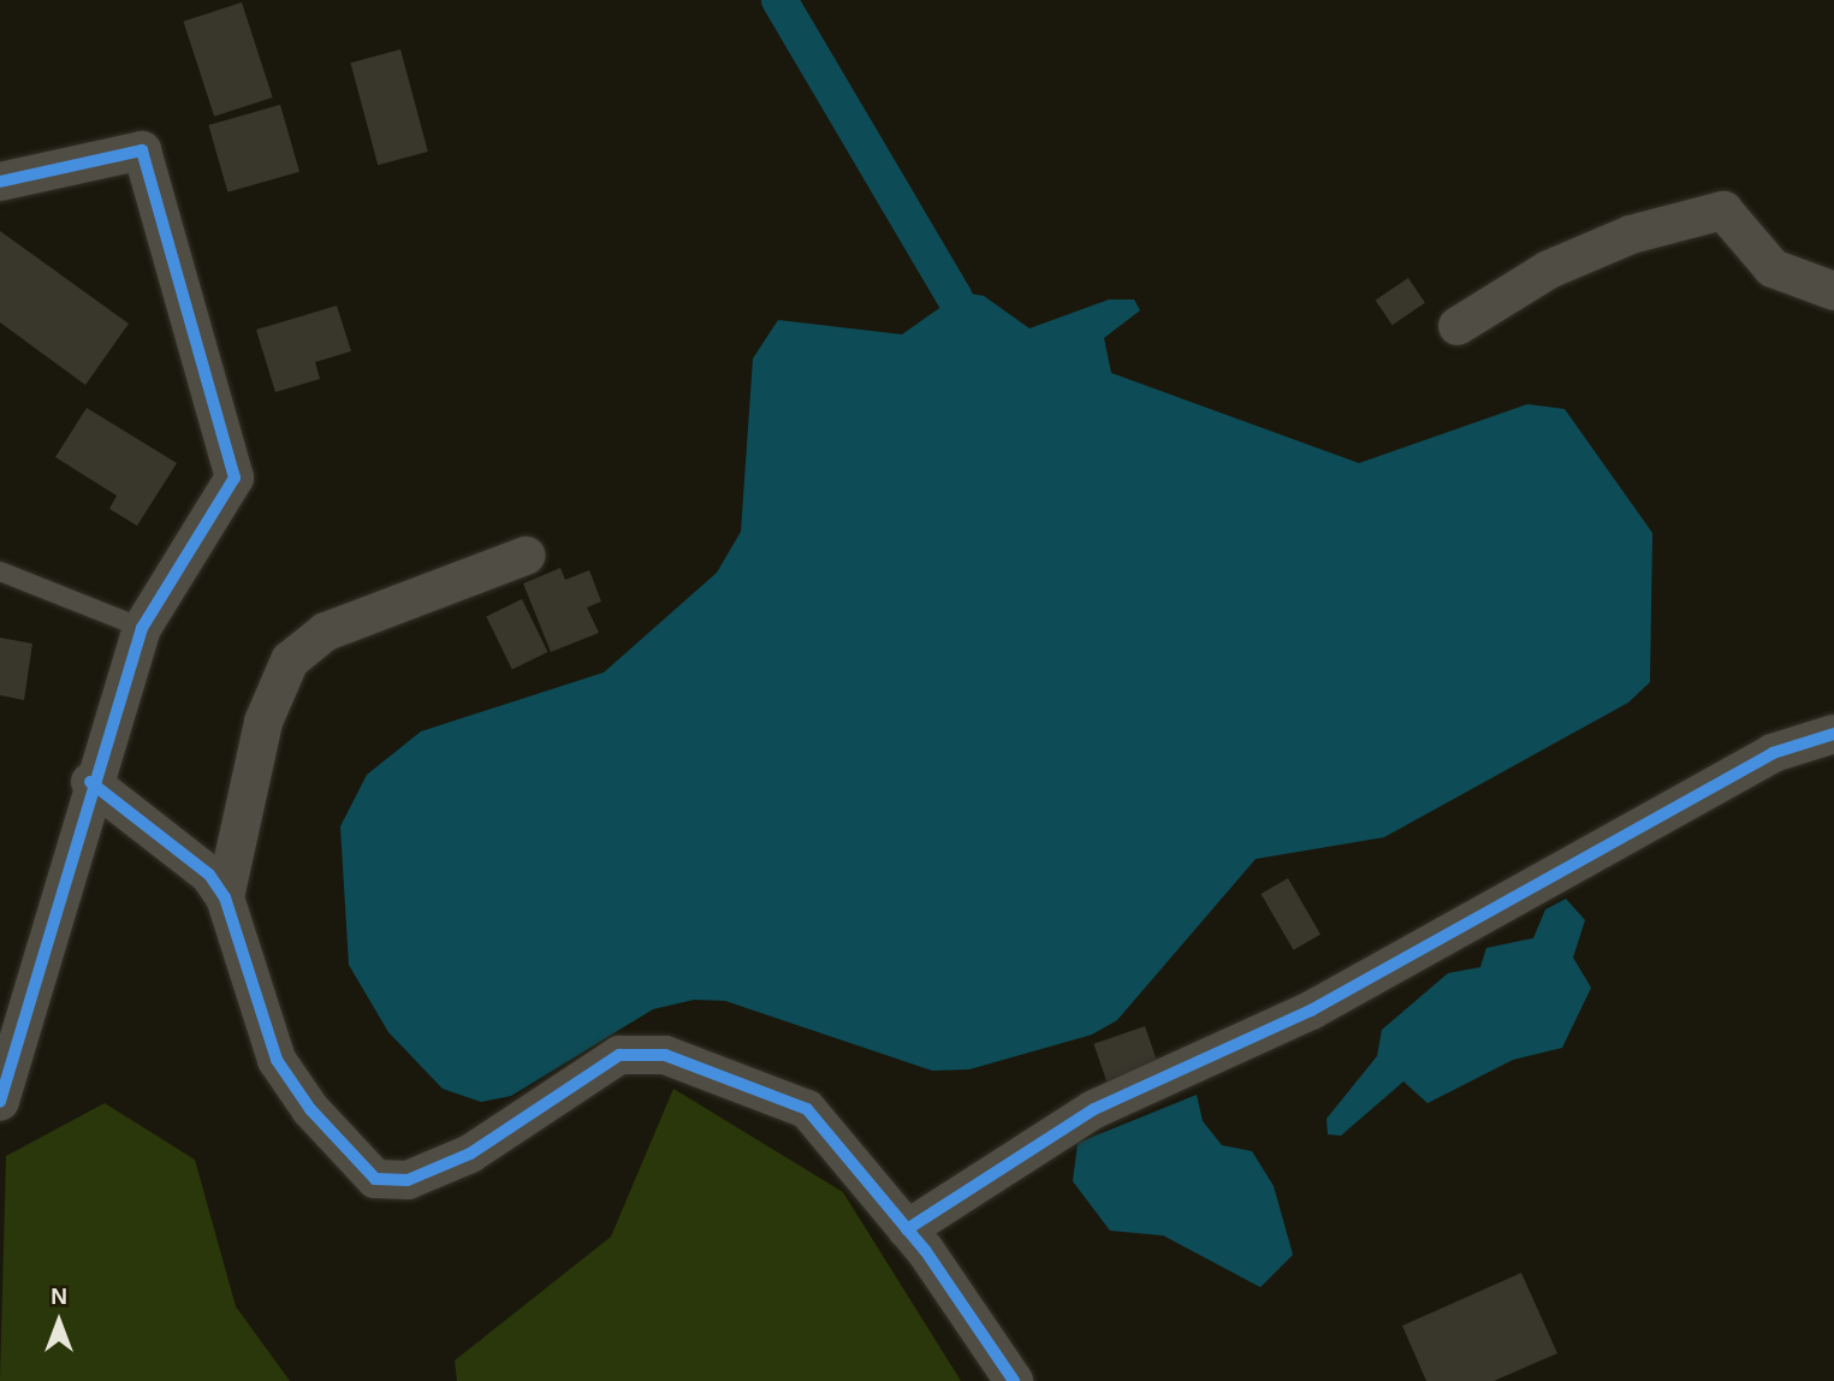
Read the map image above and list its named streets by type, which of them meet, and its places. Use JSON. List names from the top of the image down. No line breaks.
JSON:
{"north":"top"}
